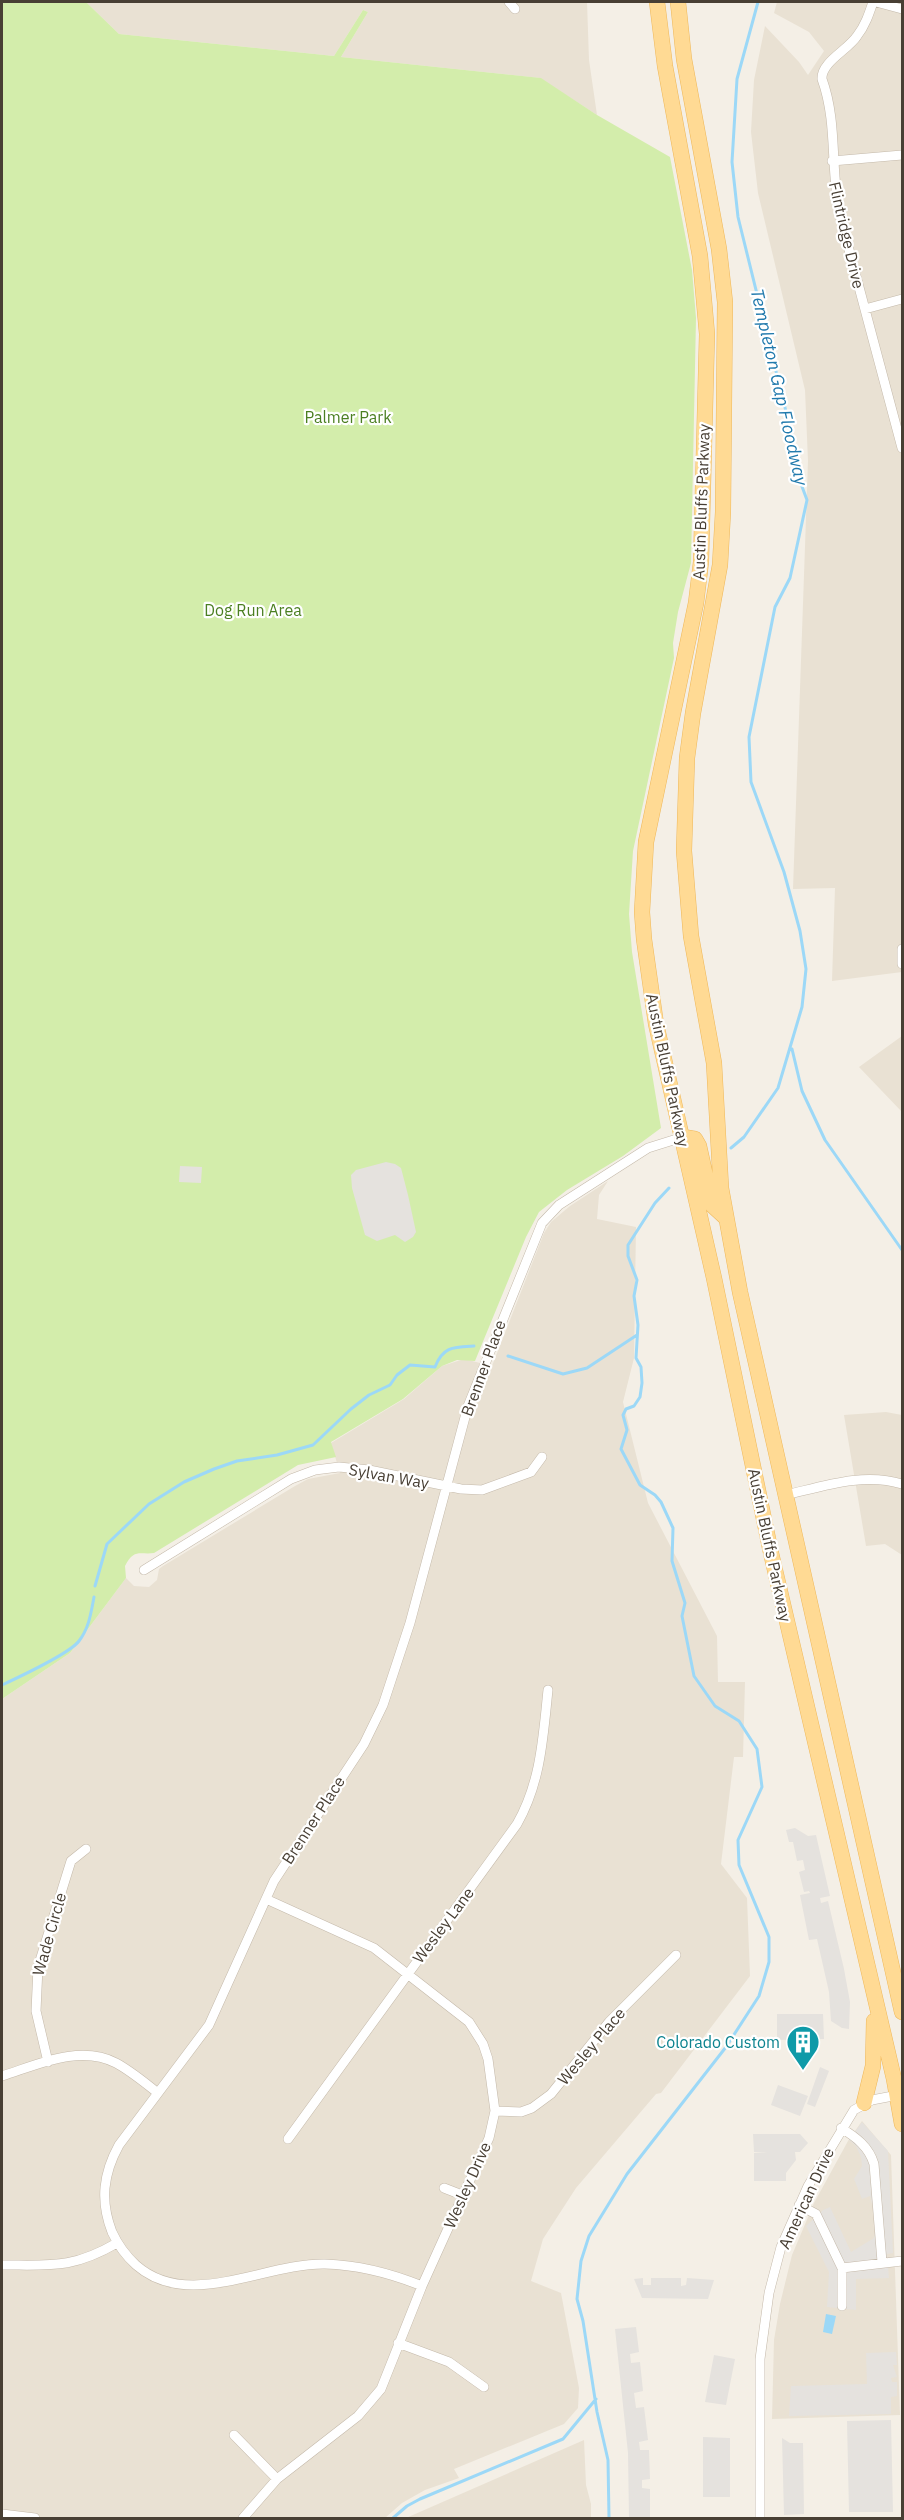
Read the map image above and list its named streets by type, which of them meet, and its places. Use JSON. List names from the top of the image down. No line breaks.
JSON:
{"streets":{"main road":["Austin Bluffs Parkway"],"street":["Flintridge Drive","Brenner Place","Sylvan Way","Wesley Lane","Wade Circle","Wesley Place","Wesley Drive","American Drive"]},"crossings":[["Austin Bluffs Parkway","Brenner Place"],["Brenner Place","Sylvan Way"],["Brenner Place","Wesley Drive"],["Wesley Lane","Wesley Drive"],["Wesley Place","Wesley Drive"]],"water":["Templeton Gap Floodway"],"parks":["Palmer Park","Dog Run Area"],"places":{"building":["Colorado Custom"]}}
